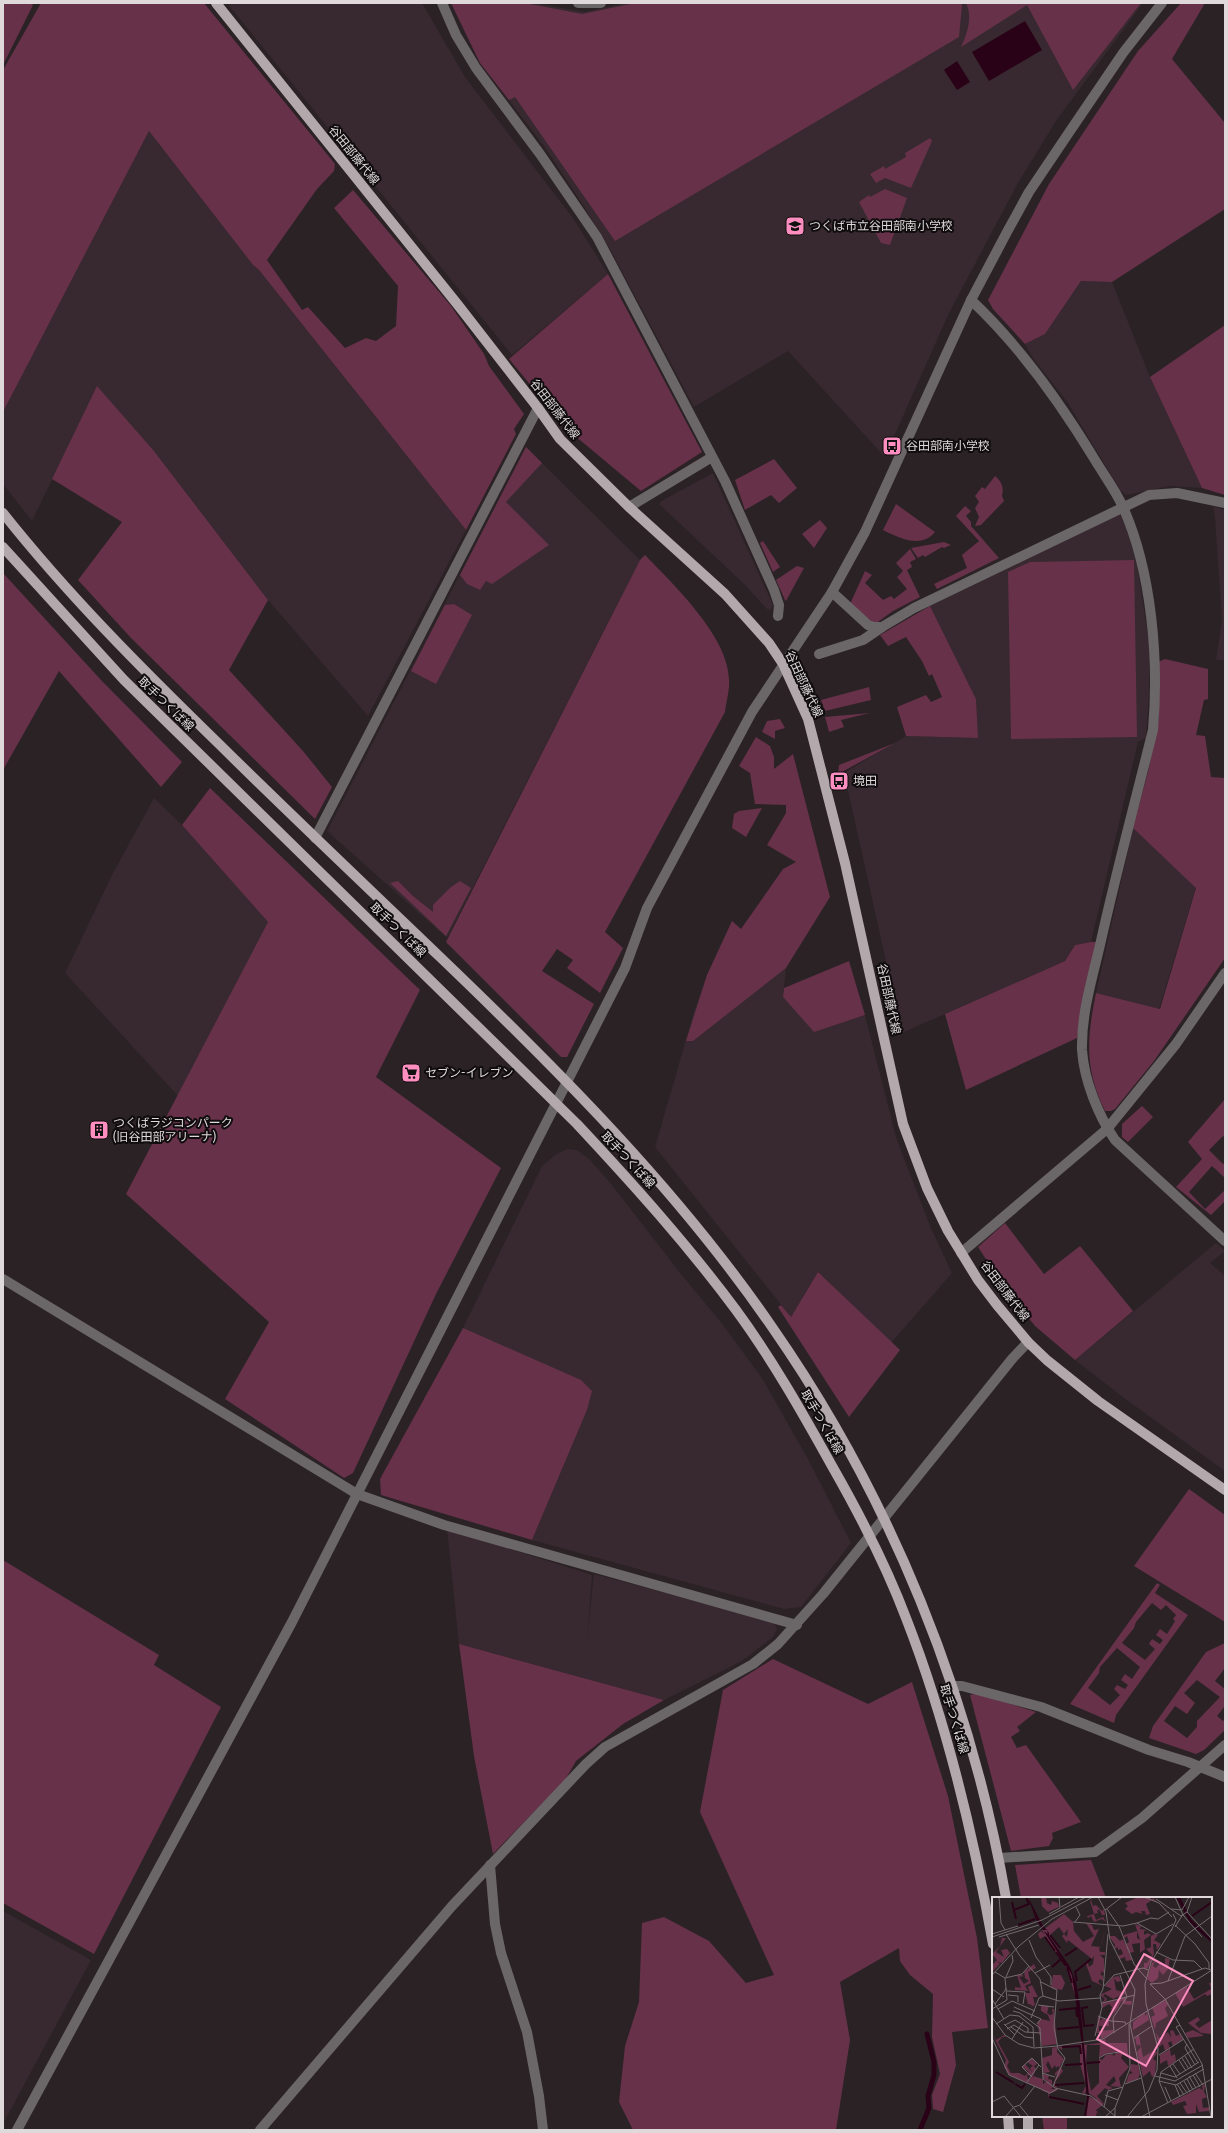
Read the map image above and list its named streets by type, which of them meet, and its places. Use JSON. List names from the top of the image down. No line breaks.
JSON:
{"streets":{"main road":["谷田部藤代線","取手つくば線"]},"places":{"school or university":["つくば市立谷田部南小学校"],"bus stop":["谷田部南小学校","境田"],"supermarket":["セブン-イレブン"],"building":["つくばラジコンパーク (旧谷田部アリーナ)"]}}
